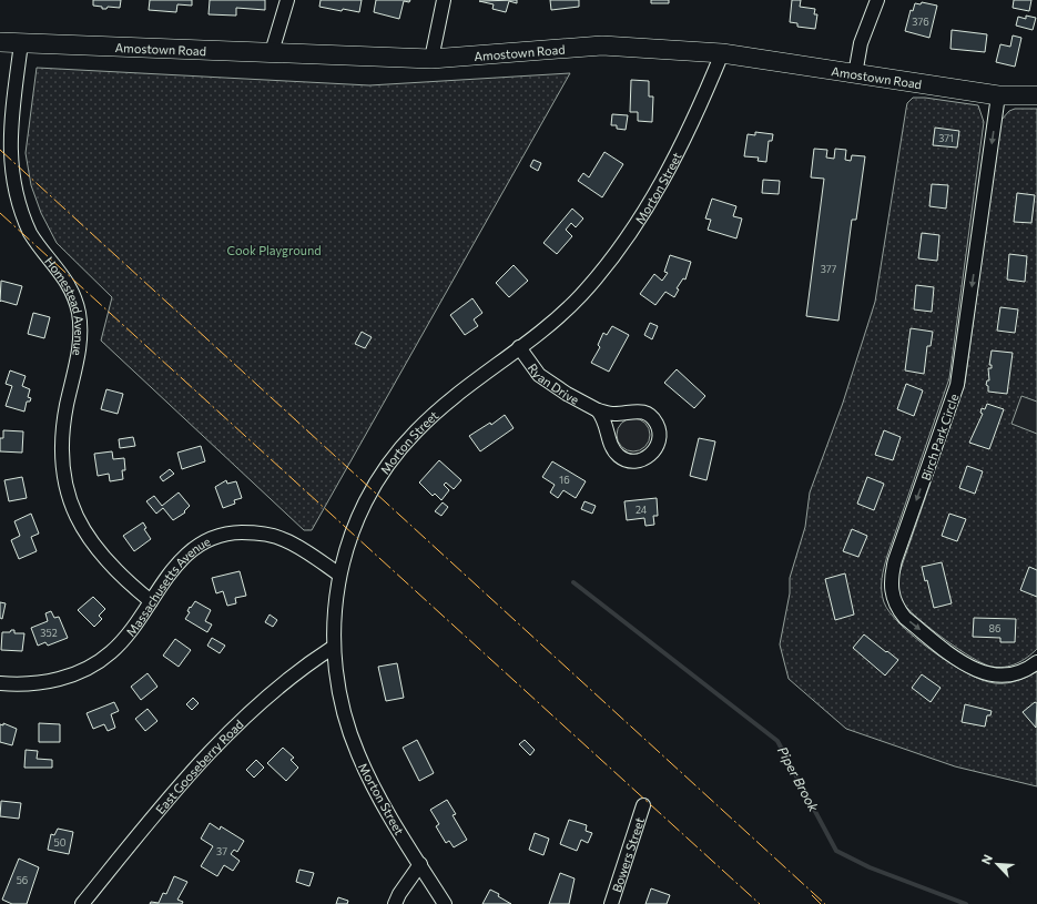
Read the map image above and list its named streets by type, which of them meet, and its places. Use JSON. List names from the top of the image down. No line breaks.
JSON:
{"streets":{"street":["Amostown Road","Morton Street","Homestead Avenue","Ryan Drive","Birch Park Circle","Massachusetts Avenue","East Gooseberry Road","Bowers Street"]},"crossings":[["Amostown Road","Morton Street"],["Amostown Road","Homestead Avenue"],["Amostown Road","Birch Park Circle"],["Morton Street","Ryan Drive"],["Morton Street","Massachusetts Avenue"],["Morton Street","East Gooseberry Road"],["Homestead Avenue","Massachusetts Avenue"]],"one_way":["Birch Park Circle"],"water":["Piper Brook"],"parks":["Cook Playground"],"house_numbers":["376","371","377","16","24","86","352","50","37","56"],"north":"top left"}
